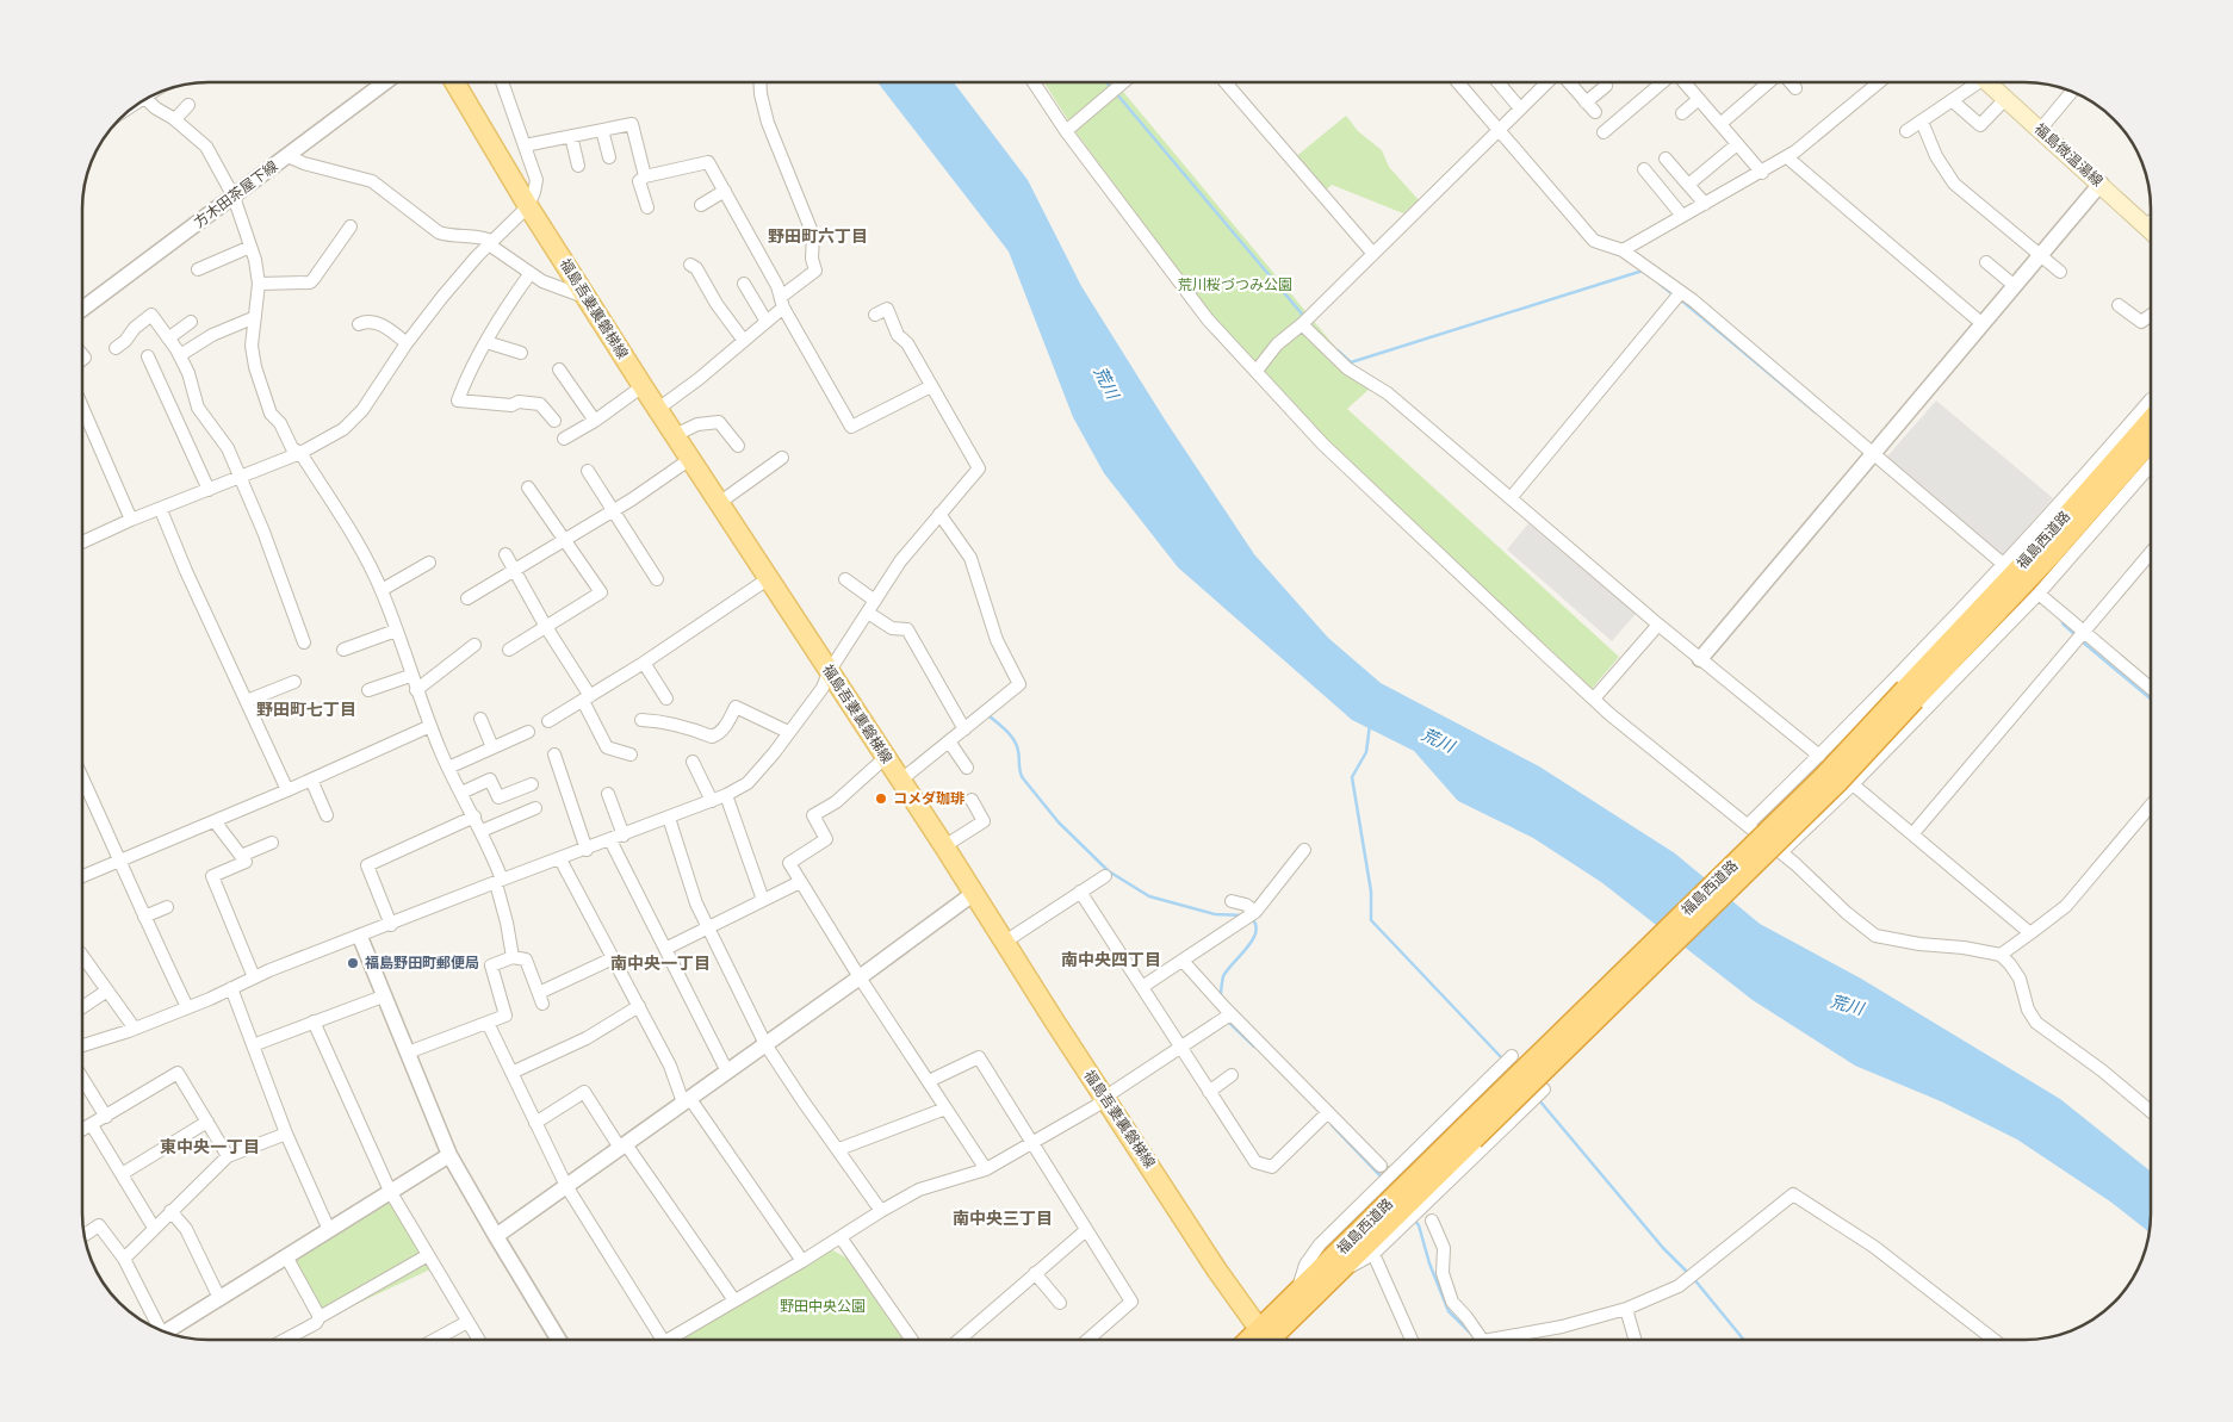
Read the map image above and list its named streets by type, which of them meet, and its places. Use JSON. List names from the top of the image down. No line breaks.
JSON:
{"streets":{"highway":["福島西道路"],"main road":["福島微温湯線","福島吾妻裏磐梯線"],"street":["方木田茶屋下線"]},"districts":["野田町六丁目","野田町七丁目","南中央四丁目","南中央一丁目","東中央一丁目","南中央三丁目"],"water":["荒川"],"parks":["荒川桜づつみ公園","野田中央公園"],"places":["コメダ珈琲","福島野田町郵便局"]}
